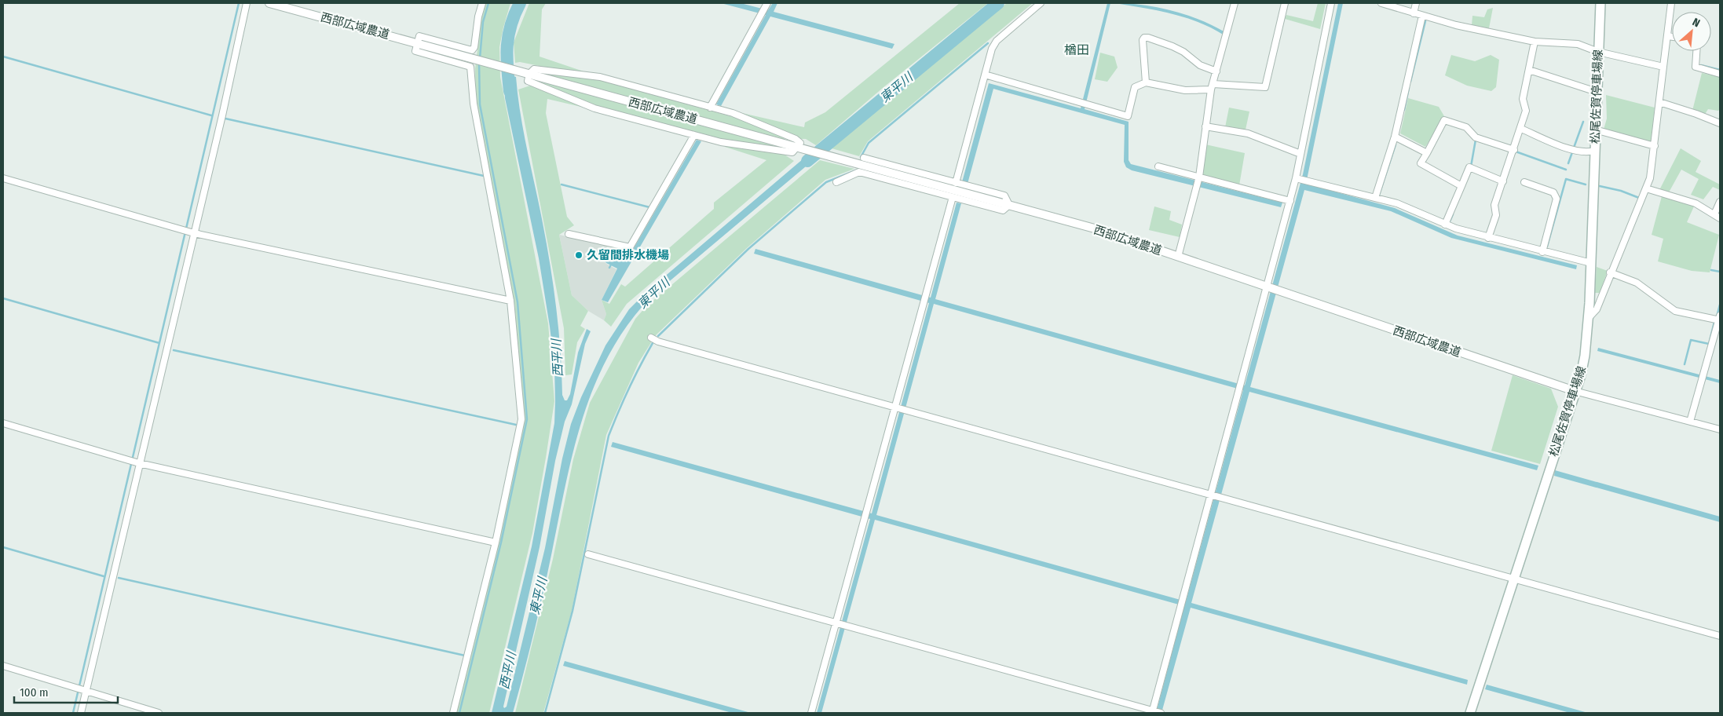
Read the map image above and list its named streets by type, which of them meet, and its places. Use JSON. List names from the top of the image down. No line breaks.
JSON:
{"streets":{"main road":["松尾佐賀停車場線"],"street":["西部広域農道"]},"crossings":[["西部広域農道","松尾佐賀停車場線"]],"districts":["楢田"],"water":["東平川","西平川"],"places":["久留間排水機場"],"scale_bar":"100 m","north":"top right"}
